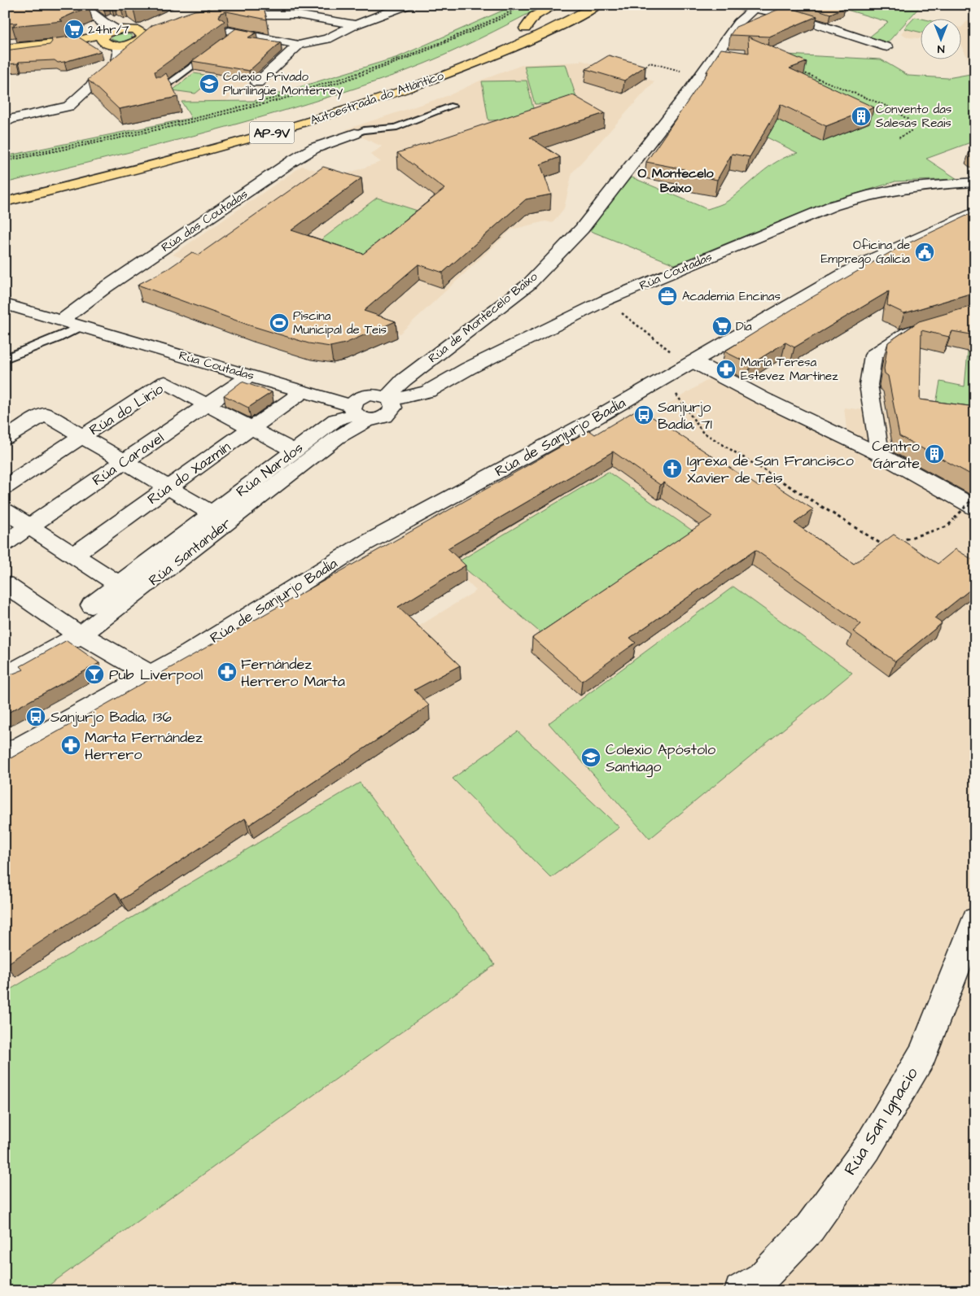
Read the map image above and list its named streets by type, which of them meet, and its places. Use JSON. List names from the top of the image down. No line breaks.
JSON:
{"streets":{"main road":["Autoestrada do Atlántico","AP-9V"],"street":["Rúa das Coutadas","Rúa Coutadas","Rúa de Montecelo Baixo","Rúa do Lirio","Rúa de Sanjurjo Badía","Rúa Caravel","Rúa Nardos","Rúa do Xazmín","Rúa Santander","Rúa San Ignacio"]},"crossings":[["Autoestrada do Atlántico","AP-9V"],["Rúa das Coutadas","Rúa Coutadas"],["Rúa Coutadas","Rúa de Montecelo Baixo"],["Rúa Coutadas","Rúa Caravel"],["Rúa Coutadas","Rúa Nardos"],["Rúa Coutadas","Rúa do Xazmín"],["Rúa Coutadas","Rúa Santander"],["Rúa de Montecelo Baixo","Rúa Nardos"],["Rúa de Montecelo Baixo","Rúa Santander"],["Rúa do Lirio","Rúa Caravel"],["Rúa do Lirio","Rúa Nardos"],["Rúa do Lirio","Rúa do Xazmín"],["Rúa Nardos","Rúa Santander"]],"districts":["O Montecelo Baixo"],"places":{"supermarket":["24hr/7","Dia"],"school or university":["Colexio Privado Plurilingüe Monterrey","Colexio Apóstolo Santiago"],"building":["Convento das Salesas Reais","Centro Gárate"],"public building":["Oficina de Emprego Galicia"],"office":["Academia Encinas"],"sports":["Piscina Municipal de Teis"],"pharmacy":["María Teresa Estevez Martínez","Fernández Herrero Marta","Marta Fernández Herrero"],"bus stop":["Sanjurjo Badía, 71","Sanjurjo Badía, 136"],"church":["Igrexa de San Francisco Xavier de Teis"],"bar":["Pub Liverpool"]},"north":"bottom"}
